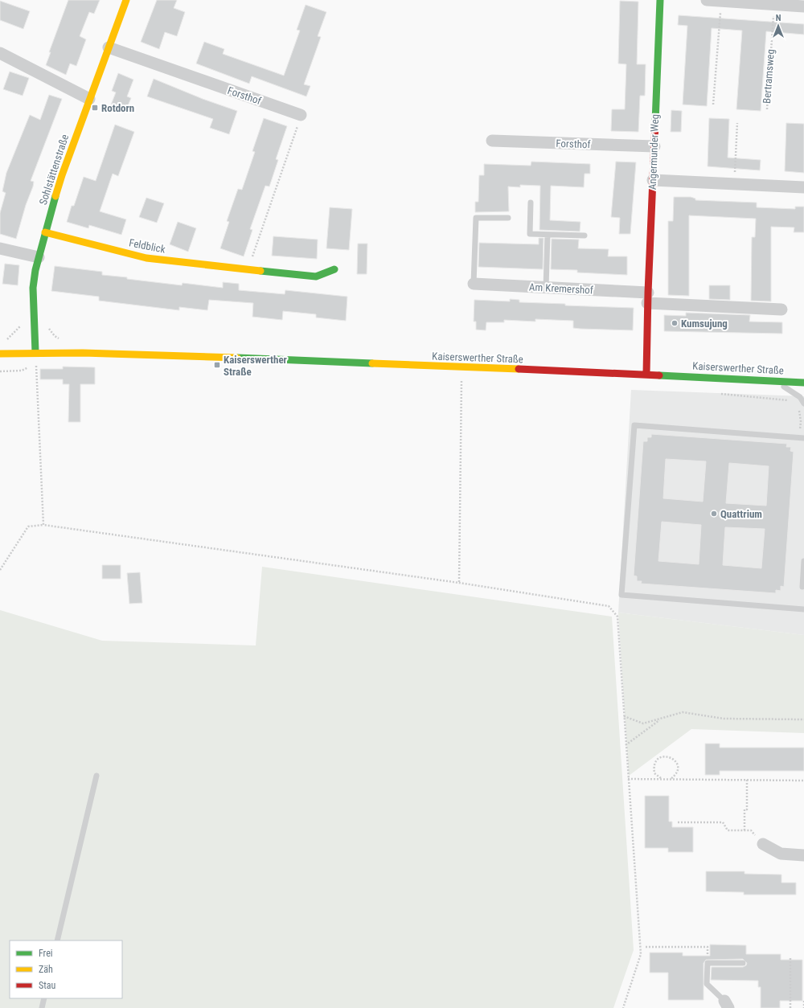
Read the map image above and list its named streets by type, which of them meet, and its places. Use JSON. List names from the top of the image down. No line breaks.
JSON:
{"streets":{"street":["Forsthof","Angermunder Weg","Sohlstättenstraße","Feldblick","Am Kremershof","Kaiserswerther Straße"],"path":["Bertramsweg"]},"crossings":[["Forsthof","Angermunder Weg"],["Forsthof","Sohlstättenstraße"],["Angermunder Weg","Am Kremershof"],["Angermunder Weg","Kaiserswerther Straße"],["Sohlstättenstraße","Feldblick"],["Sohlstättenstraße","Kaiserswerther Straße"]],"places":{"transit":["Rotdorn","Kaiserswerther Straße"],"other":["Kumsujung","Quattrium"]},"legend":["Frei","Zäh","Stau"],"north":"top"}
